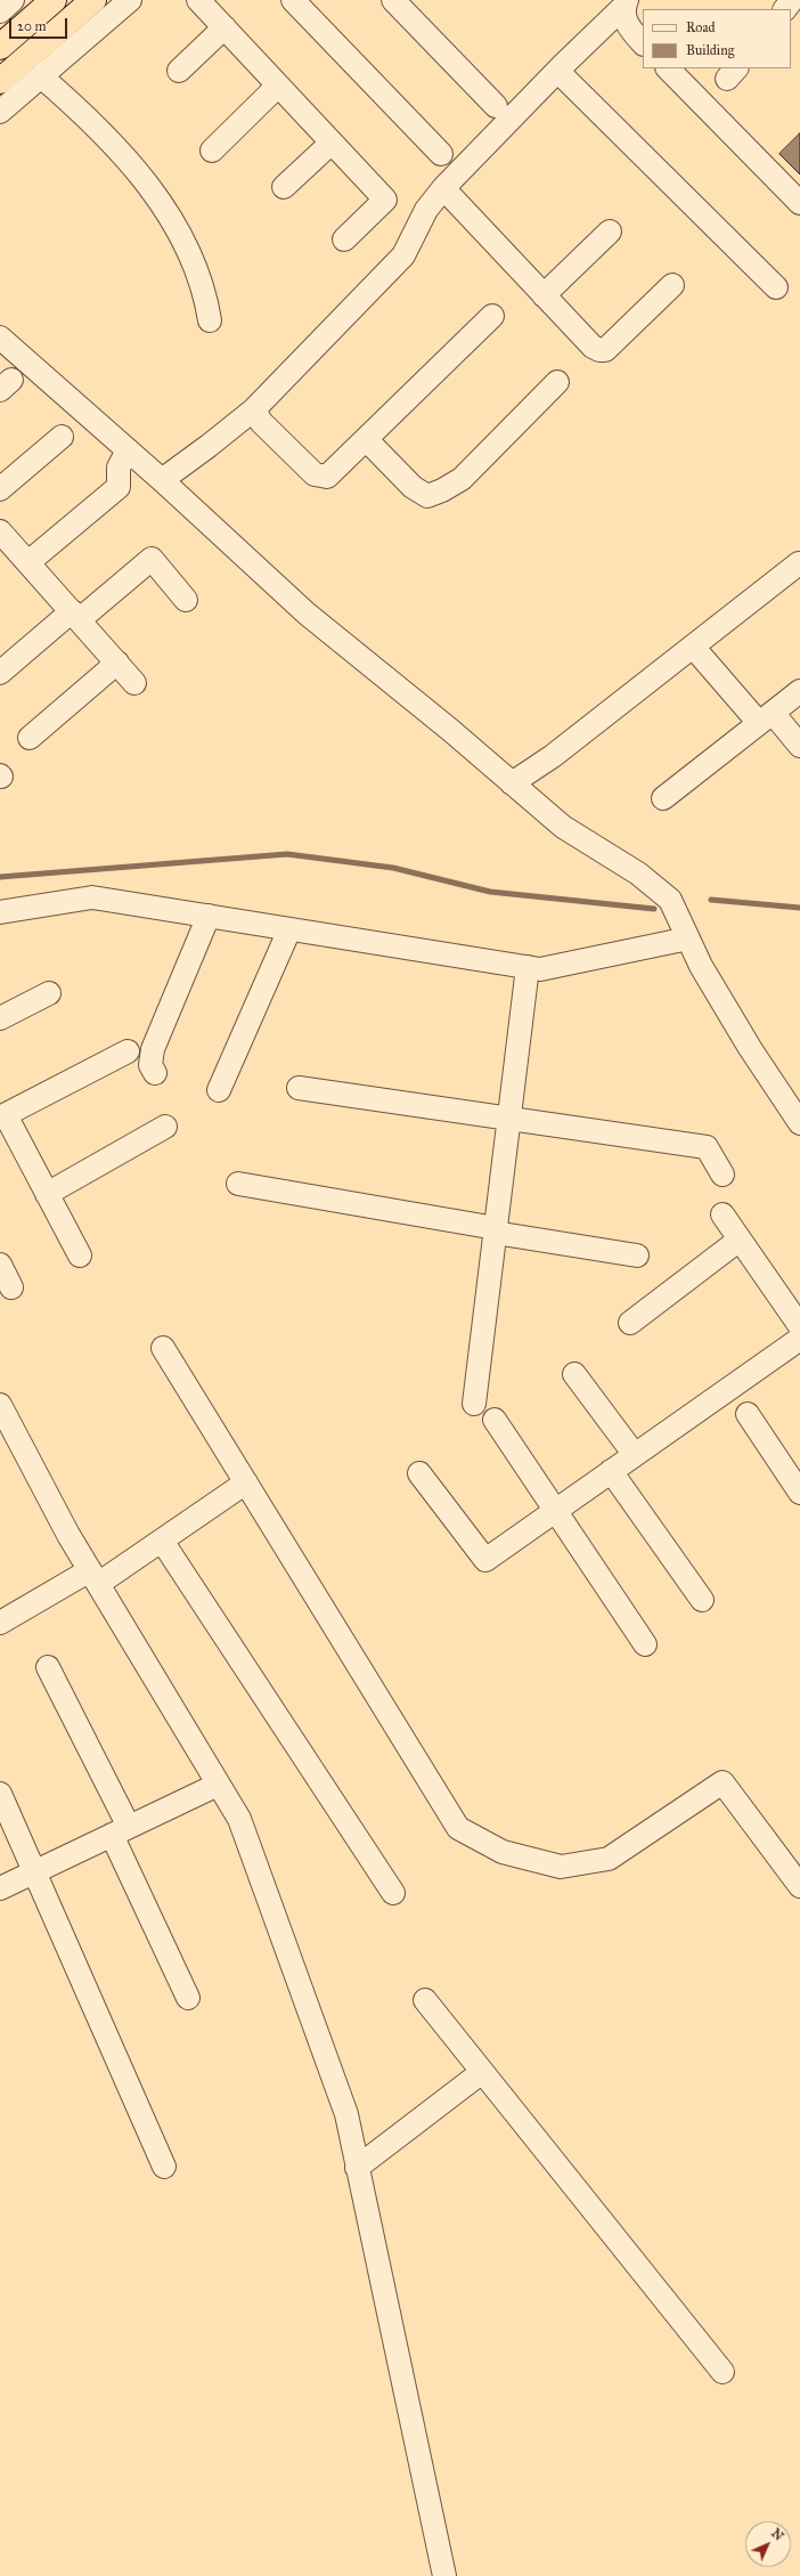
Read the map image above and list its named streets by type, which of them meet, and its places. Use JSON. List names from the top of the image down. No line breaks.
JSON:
{"legend":["Road","Building"],"scale_bar":"20 m","north":"top right"}
